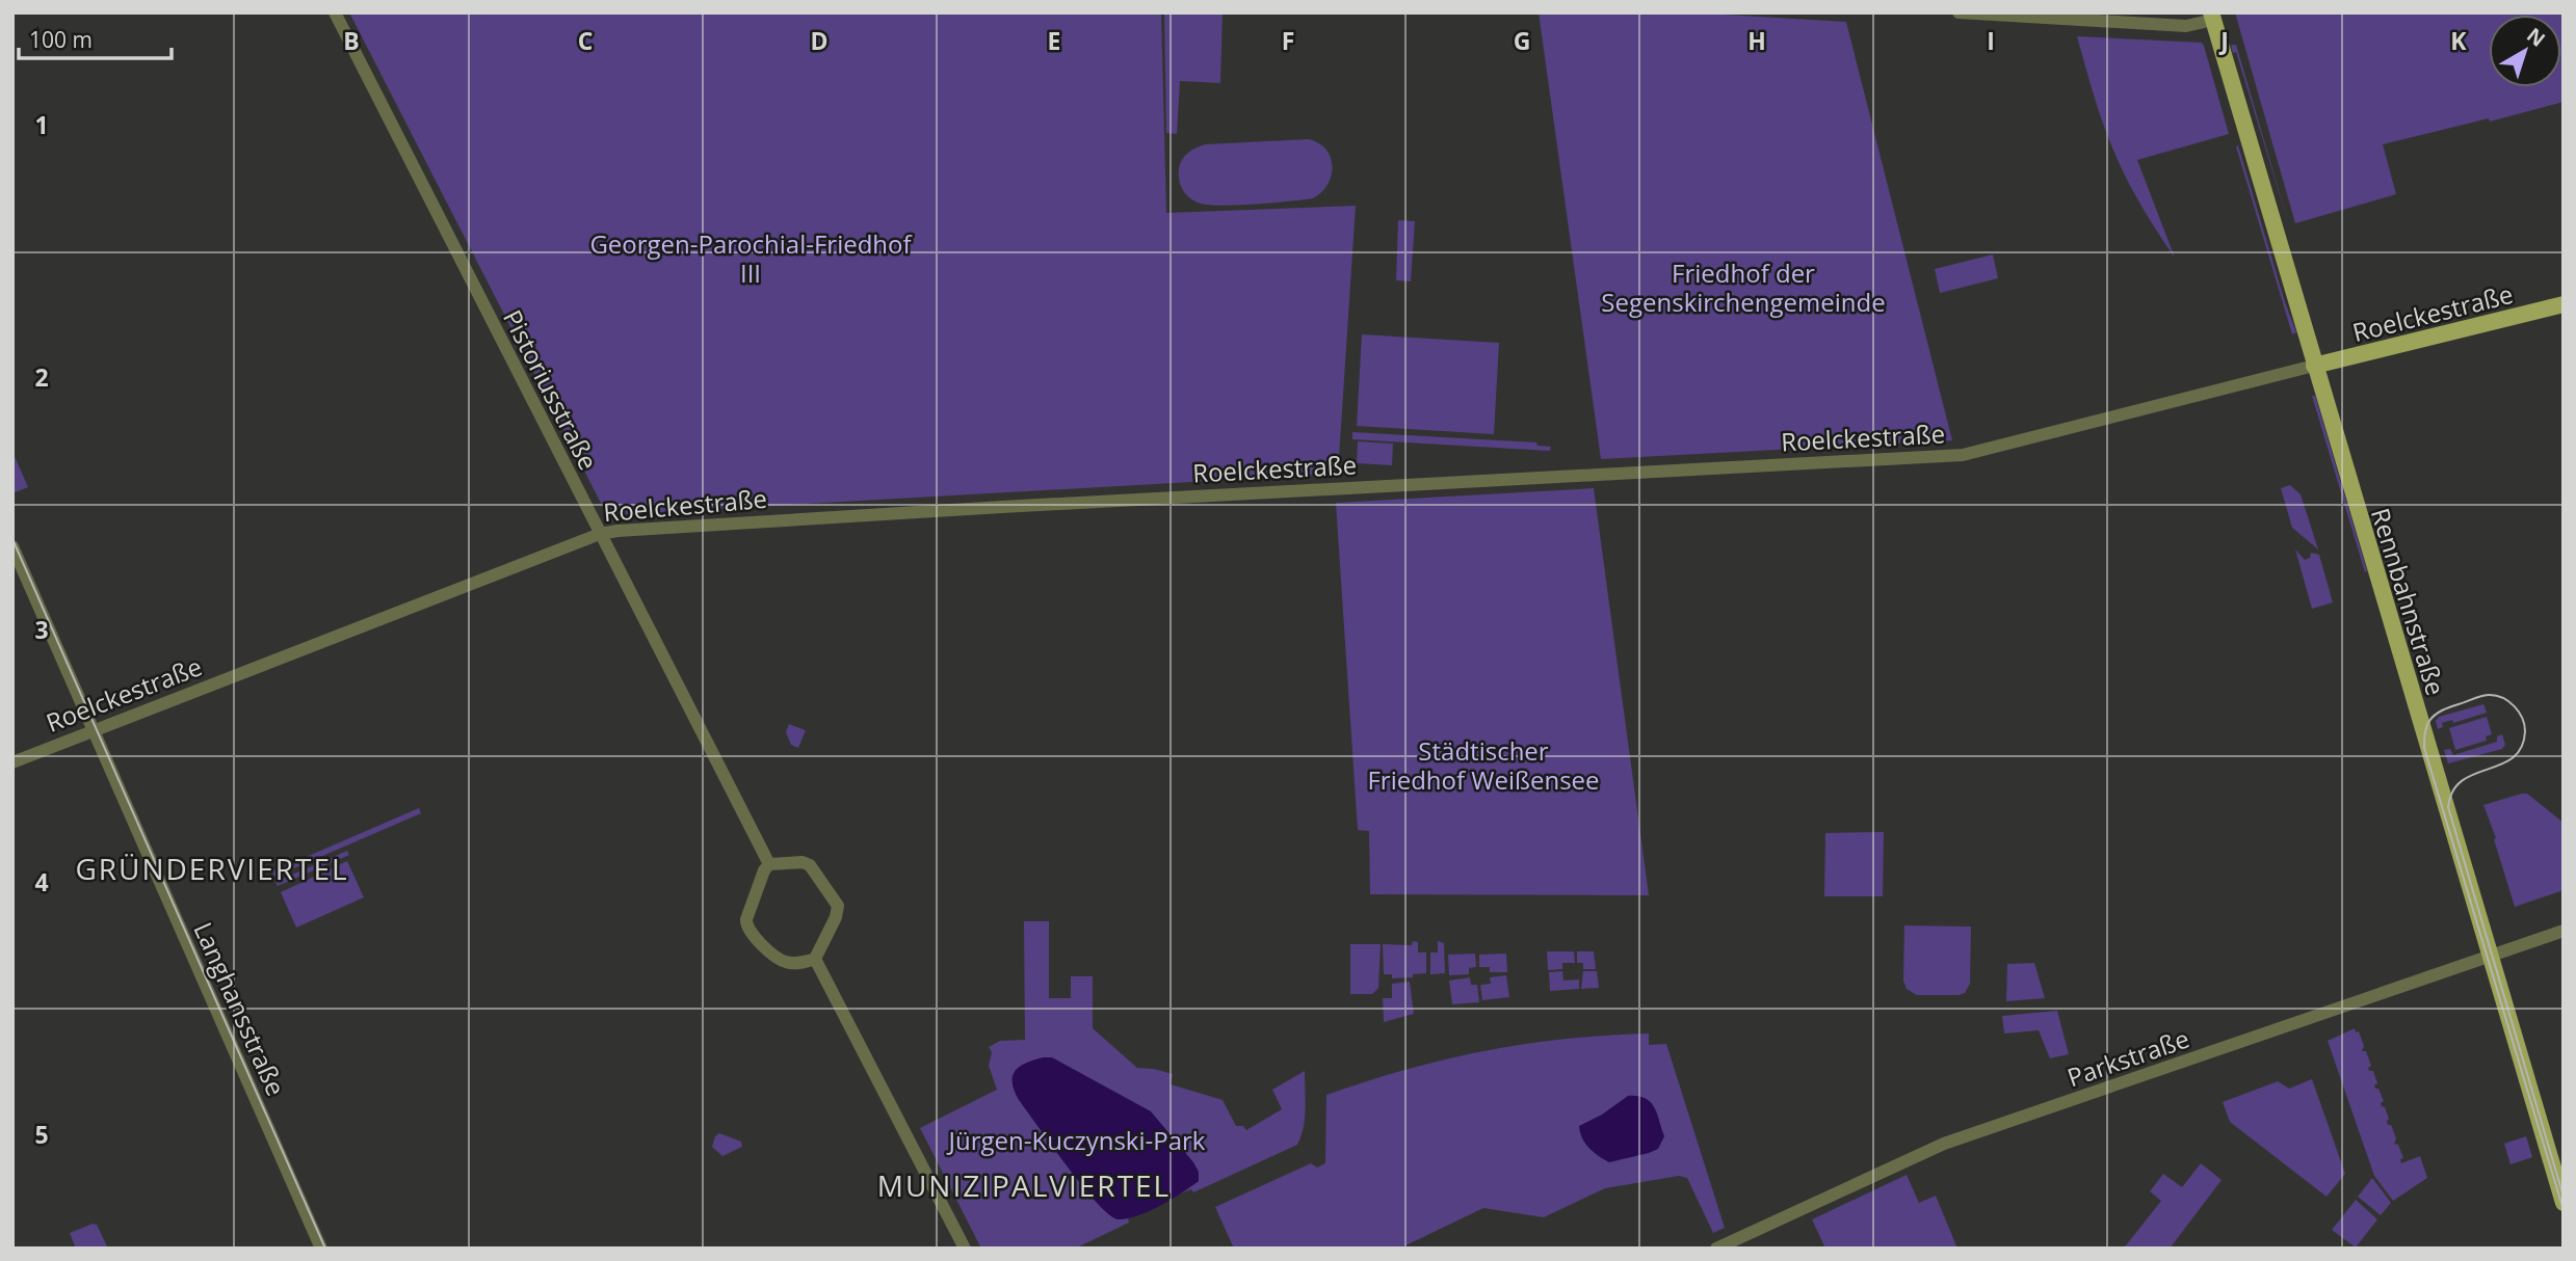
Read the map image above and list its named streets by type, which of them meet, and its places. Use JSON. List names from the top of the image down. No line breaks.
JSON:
{"streets":{"main road":["Roelckestraße","Rennbahnstraße"],"street":["Pistoriusstraße","Langhansstraße","Parkstraße"]},"crossings":[["Roelckestraße","Pistoriusstraße"],["Roelckestraße","Rennbahnstraße"],["Roelckestraße","Langhansstraße"],["Rennbahnstraße","Parkstraße"]],"districts":["GRÜNDERVIERTEL","MUNIZIPALVIERTEL"],"parks":["Georgen-Parochial-Friedhof III","Friedhof der Segenskirchengemeinde","Städtischer Friedhof Weißensee","Jürgen-Kuczynski-Park"],"scale_bar":"100 m","north":"top right","grid":{"columns":["B","C","D","E","F","G","H","I","J","K"],"rows":["1","2","3","4","5"]}}
